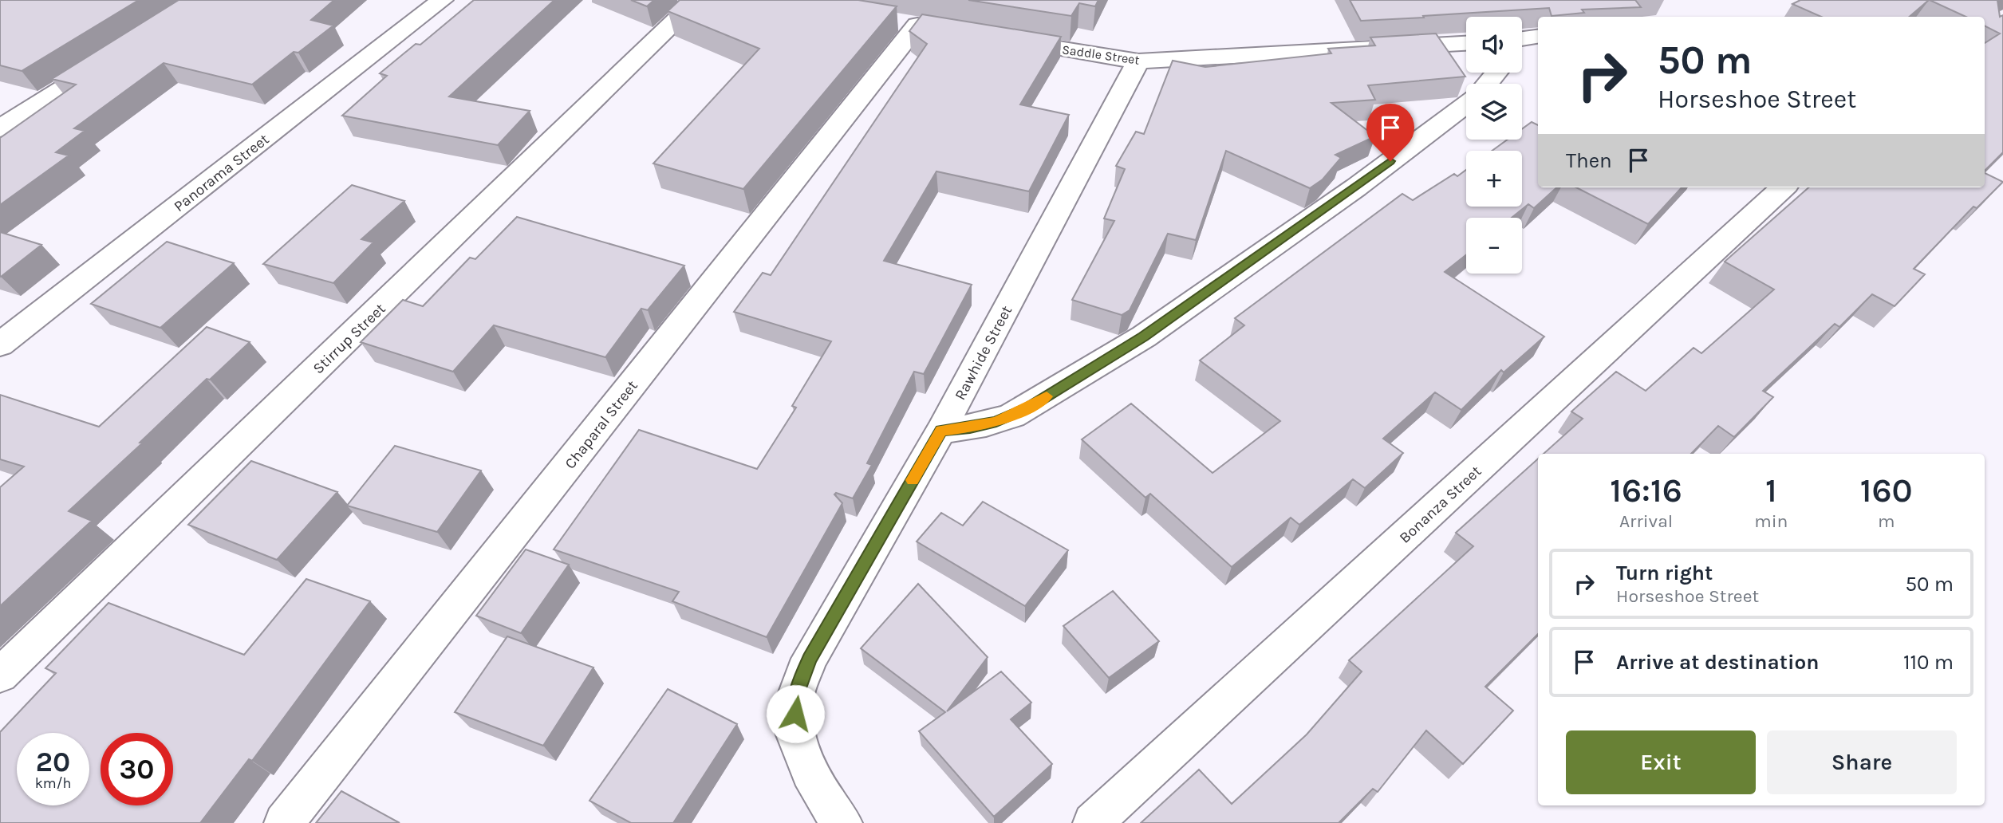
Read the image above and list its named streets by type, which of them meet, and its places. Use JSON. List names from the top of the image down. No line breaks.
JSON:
{"streets":{"street":["Saddle Street","Panorama Street","Stirrup Street","Rawhide Street","Chaparal Street","Bonanza Street"]},"crossings":[["Saddle Street","Rawhide Street"]],"page":{"map_buttons":["+","−"],"turn":["50 m","Horseshoe Street"],"then":"Then","eta":["16:16","Arrival","1","min","160","m"],"list":[{"name":"Turn right","note":"Horseshoe Street","value":"50 m"},{"name":"Arrive at destination","value":"110 m"}],"buttons":["Exit","Share"],"speed":"20 km/h","limit":"30"}}
